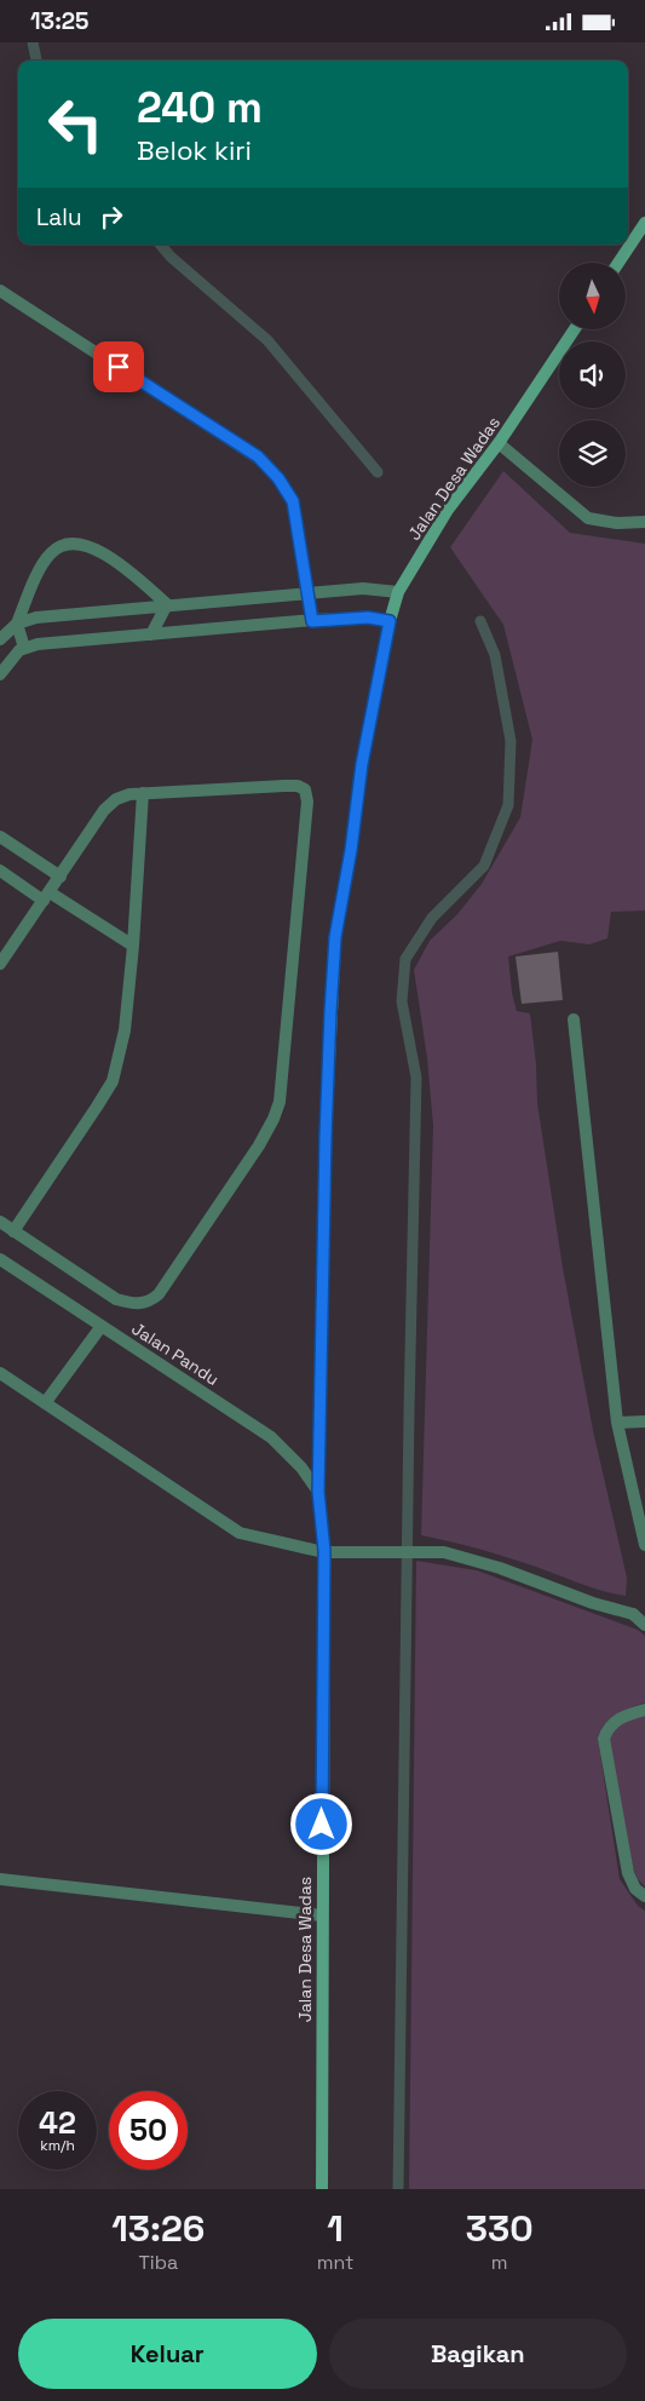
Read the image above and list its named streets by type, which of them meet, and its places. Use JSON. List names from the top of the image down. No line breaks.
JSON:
{"streets":{"main road":["Jalan Desa Wadas"],"street":["Jalan Pandu"]},"crossings":[["Jalan Desa Wadas","Jalan Pandu"]],"north":"bottom","page":{"status":"13:25","turn":["240 m","Belok kiri"],"then":"Lalu","speed":"42 km/h","limit":"50","eta":["13:26","Tiba","1","mnt","330","m"],"buttons":["Keluar","Bagikan"]}}
